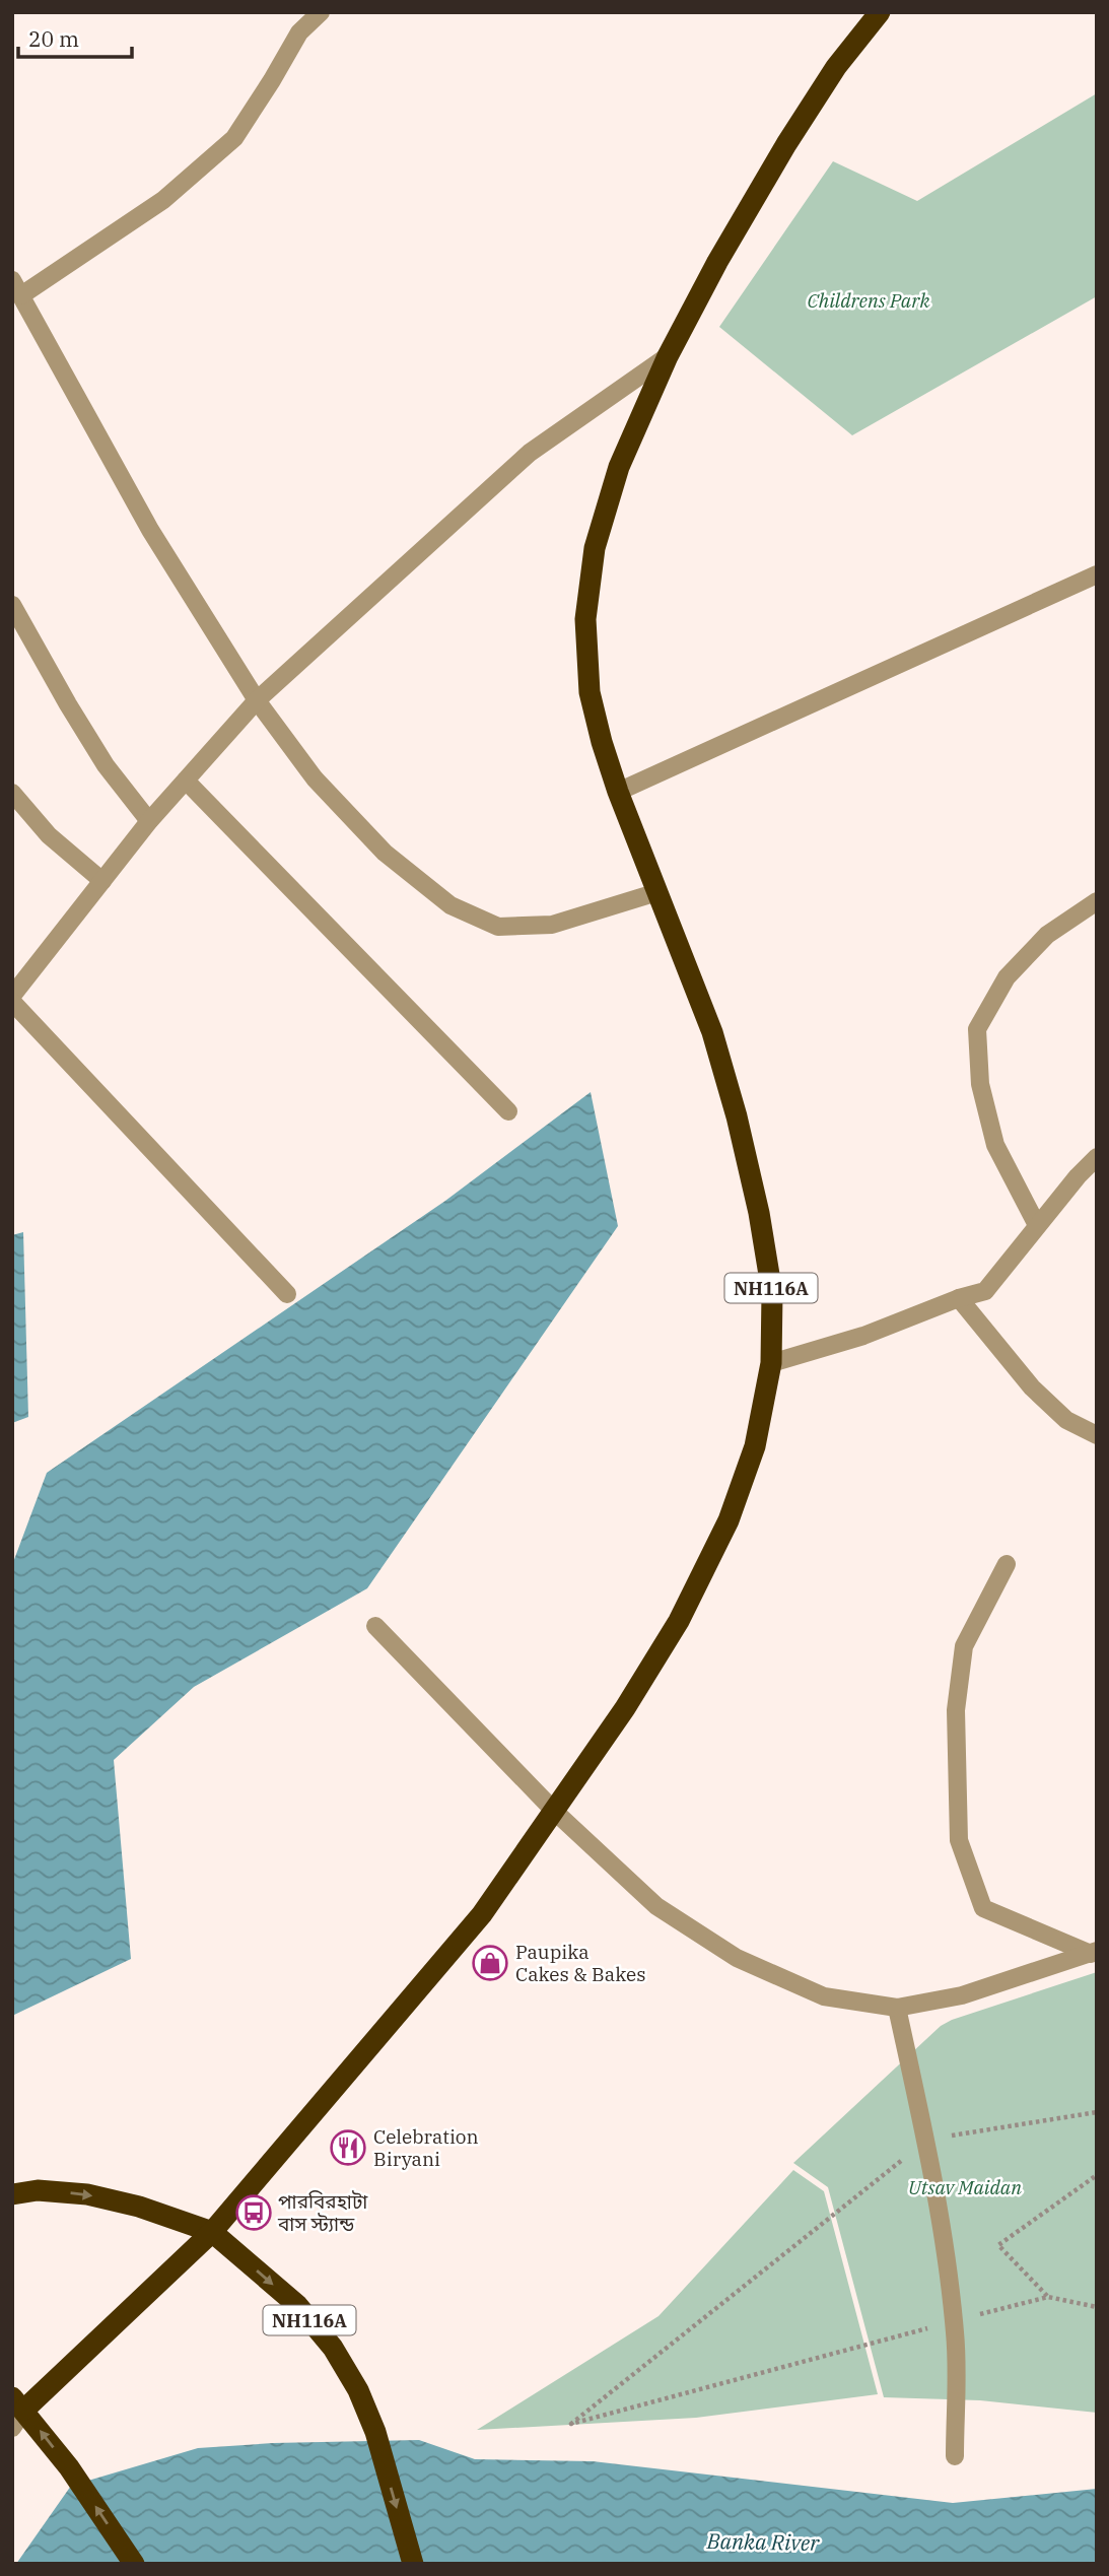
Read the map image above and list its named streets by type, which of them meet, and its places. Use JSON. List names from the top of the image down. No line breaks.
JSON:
{"streets":{"highway":["NH116A"]},"water":["Banka River"],"parks":["Childrens Park","Utsav Maidan"],"places":{"shop":["Paupika Cakes & Bakes"],"restaurant":["Celebration Biryani"],"bus stop":["পারবিরহাটা বাস স্ট্যান্ড"]},"scale_bar":"20 m"}
